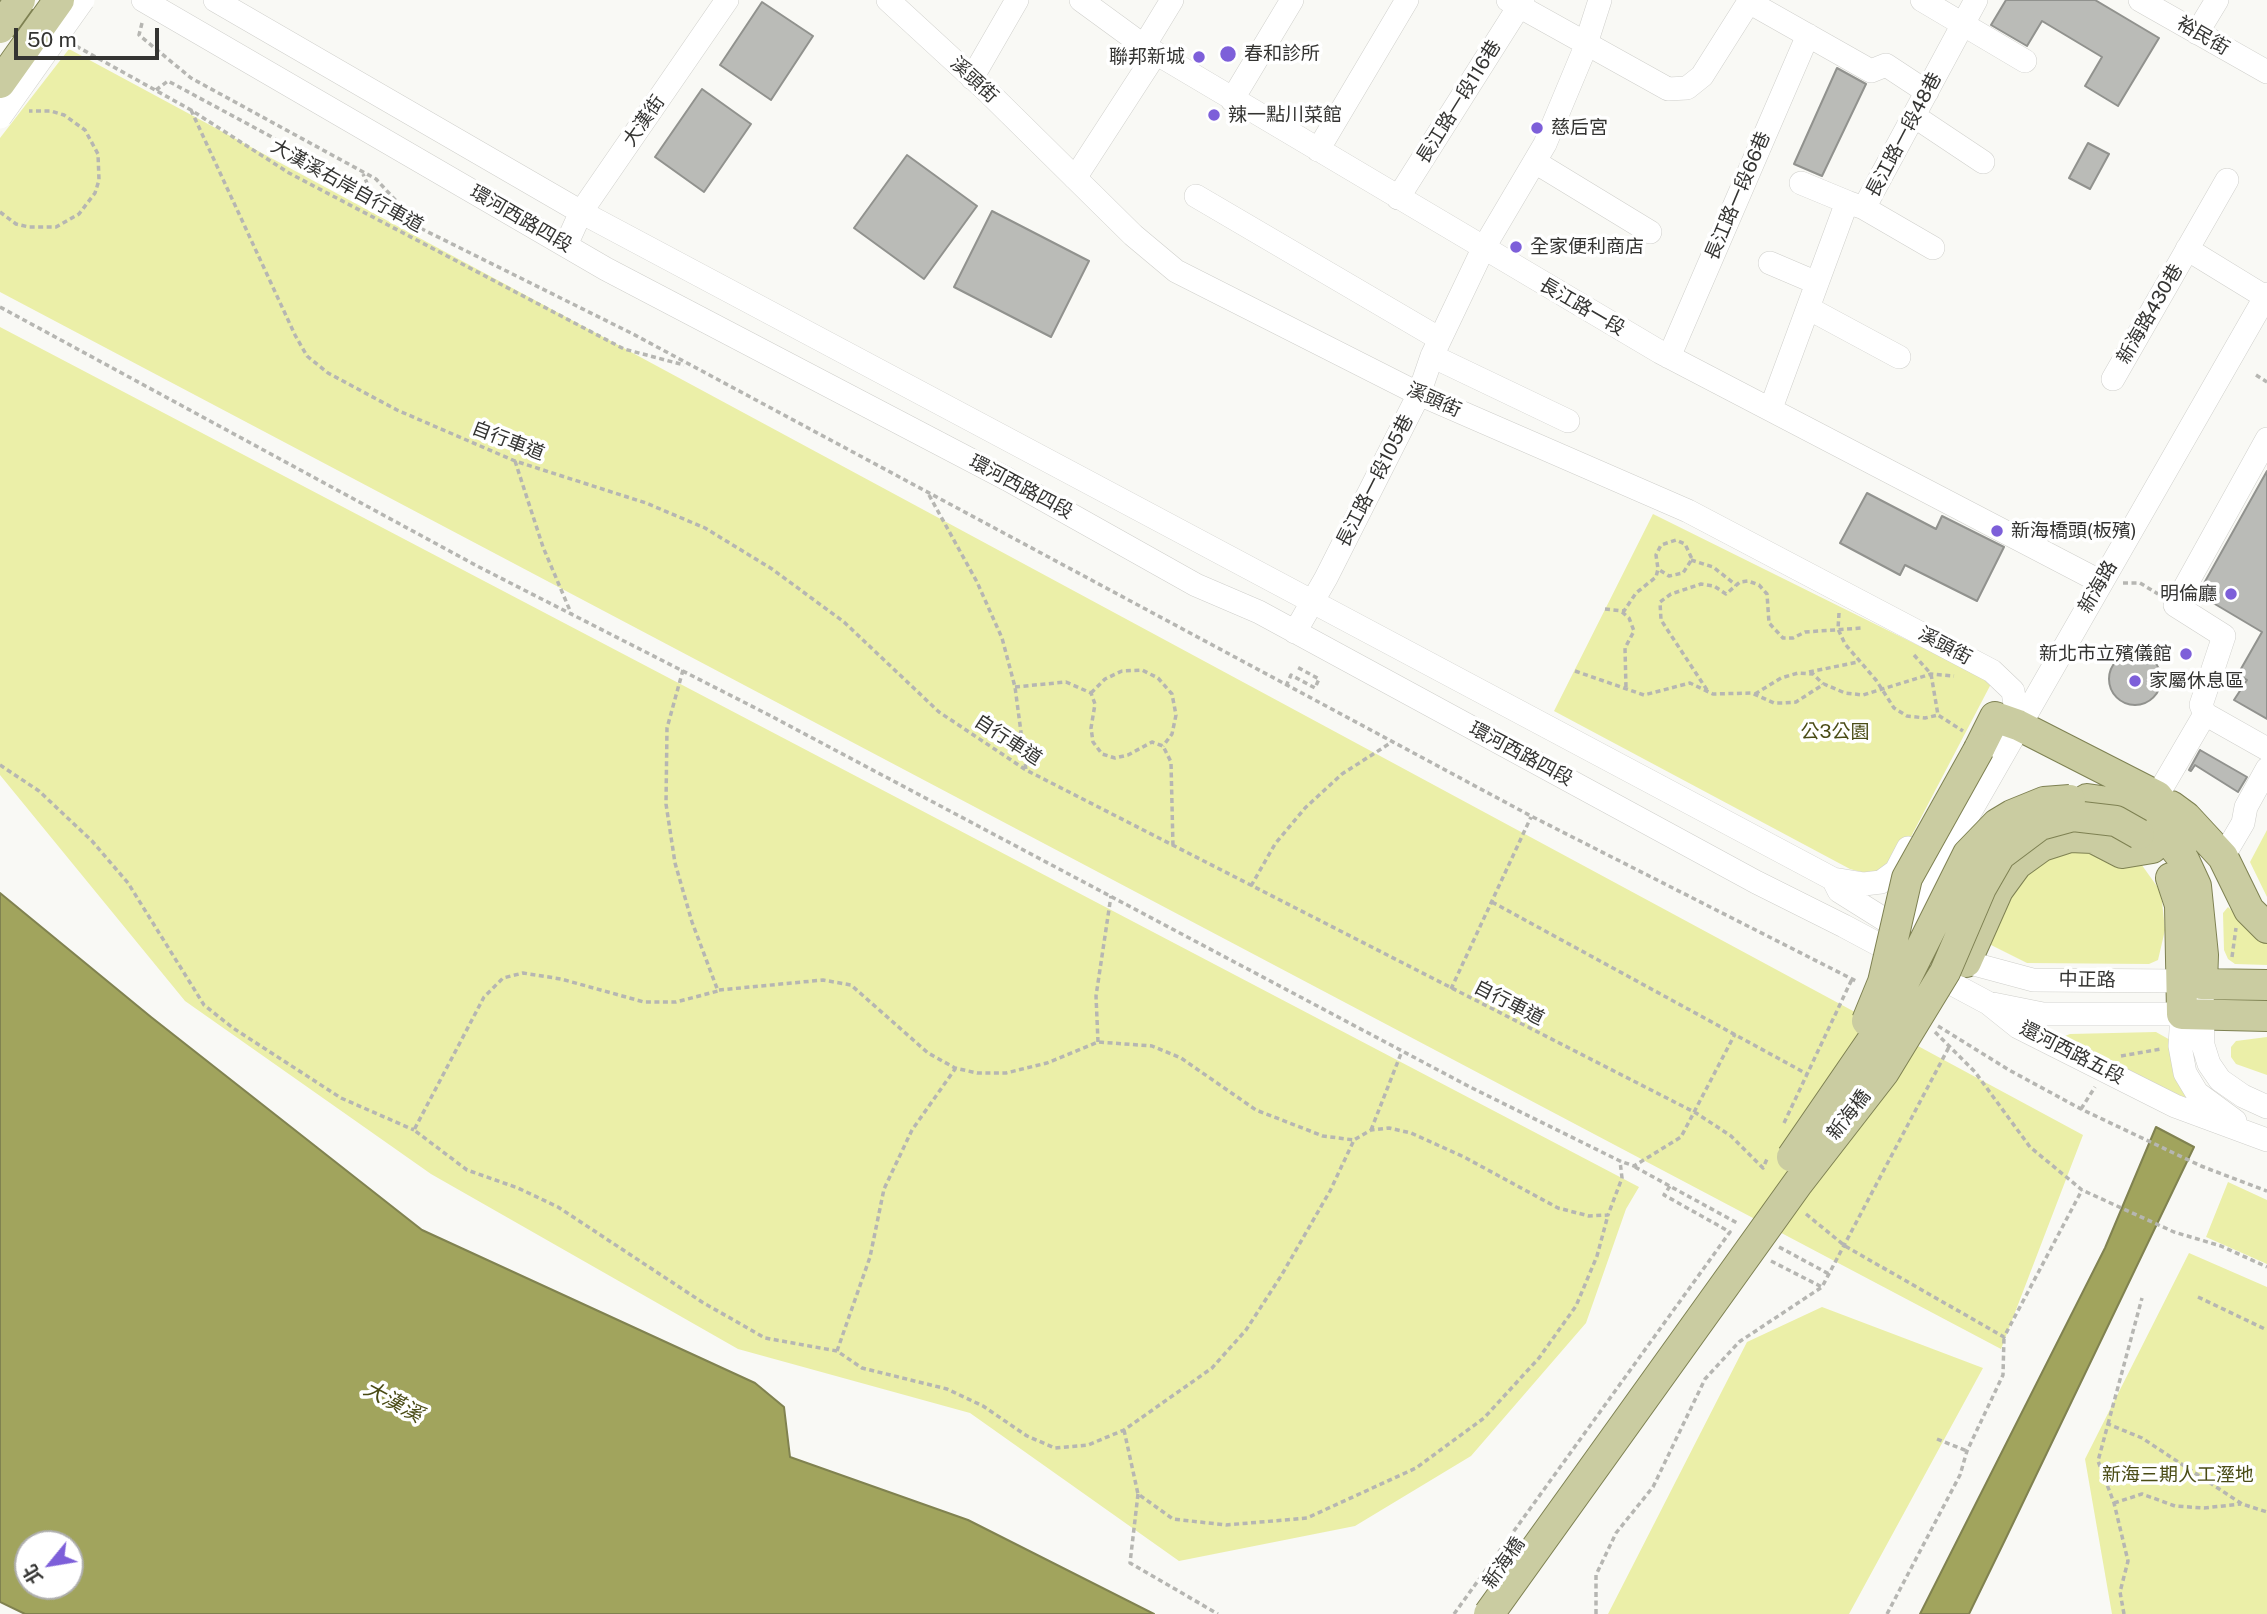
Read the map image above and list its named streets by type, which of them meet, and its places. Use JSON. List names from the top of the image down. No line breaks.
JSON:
{"streets":{"main road":["中正路","新海橋"],"street":["裕民街","溪頭街","長江路一段116巷","大漢街","長江路一段48巷","長江路一段66巷","環河西路四段","長江路一段","新海路430巷","長江路一段105巷","新海路","還河西路五段"],"path":["大漢溪右岸自行車道","自行車道"]},"crossings":[["溪頭街","長江路一段105巷"],["溪頭街","新海路"],["長江路一段116巷","長江路一段"],["大漢街","環河西路四段"],["長江路一段48巷","長江路一段"],["大漢溪右岸自行車道","自行車道"],["長江路一段66巷","長江路一段"],["環河西路四段","長江路一段105巷"],["環河西路四段","新海路"],["環河西路四段","中正路"],["環河西路四段","還河西路五段"],["長江路一段","長江路一段105巷"],["長江路一段","新海路"],["新海路430巷","新海路"],["新海路","中正路"],["新海路","還河西路五段"],["中正路","還河西路五段"]],"water":["大漢溪"],"parks":["公3公園","新海三期人工溼地"],"places":["春和診所","聯邦新城","辣一點川菜館","慈后宮","全家便利商店","新海橋頭(板殯)","明倫廳","新北市立殯儀館","家屬休息區"],"scale_bar":"50 m","north":"bottom left"}
